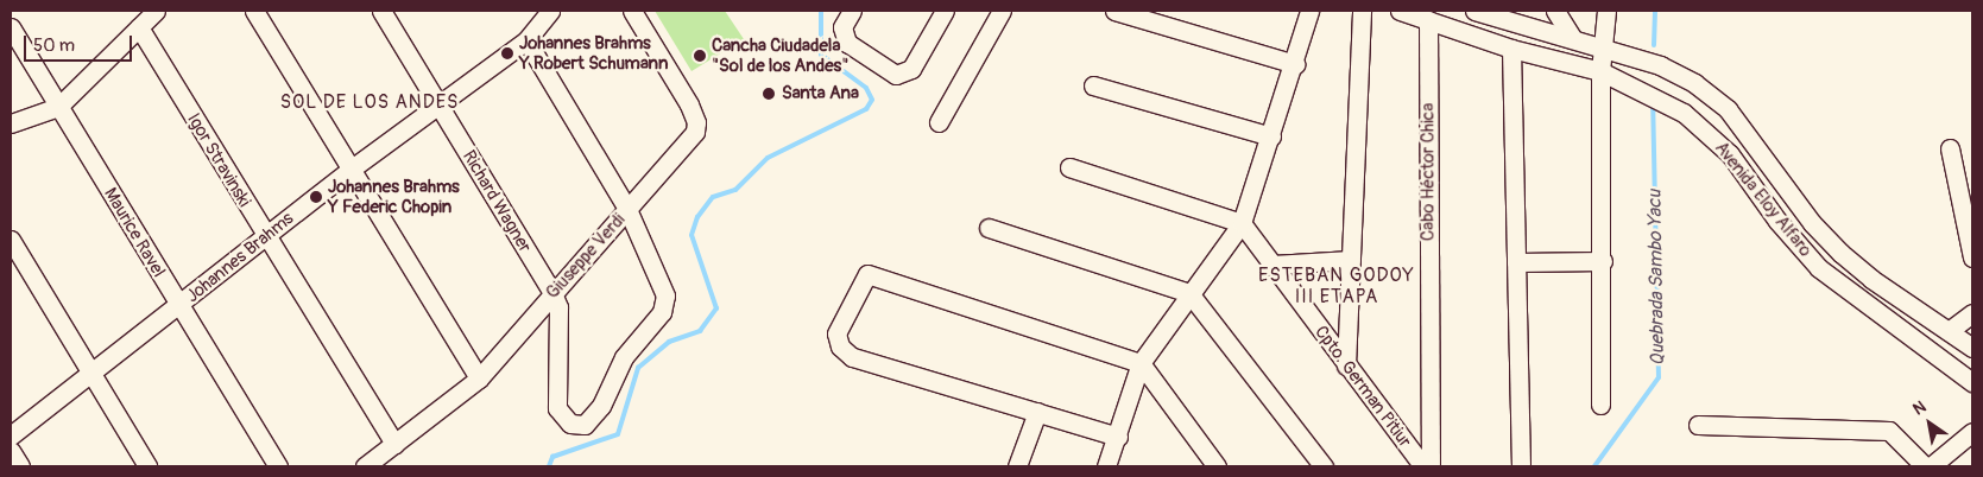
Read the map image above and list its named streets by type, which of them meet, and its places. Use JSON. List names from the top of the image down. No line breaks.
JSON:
{"streets":{"street":["Igor Stravinski","Cabo Héctor Chica","Avenida Eloy Alfaro","Richard Wagner","Maurice Ravel","Giuseppe Verdi","Johannes Brahms","Cpto. German Pitiur"]},"crossings":[["Igor Stravinski","Giuseppe Verdi"],["Igor Stravinski","Johannes Brahms"],["Cabo Héctor Chica","Avenida Eloy Alfaro"],["Richard Wagner","Giuseppe Verdi"],["Richard Wagner","Johannes Brahms"],["Maurice Ravel","Johannes Brahms"]],"districts":["SOL DE LOS ANDES","ESTEBAN GODOY III ETAPA"],"water":["Quebrada Sambo Yacu"],"places":["Johannes Brahms Y Robert Schumann","Cancha Ciudadela \"Sol de los Andes\"","Santa Ana","Johannes Brahms Y Federic Chopin"],"scale_bar":"50 m","north":"top left"}
